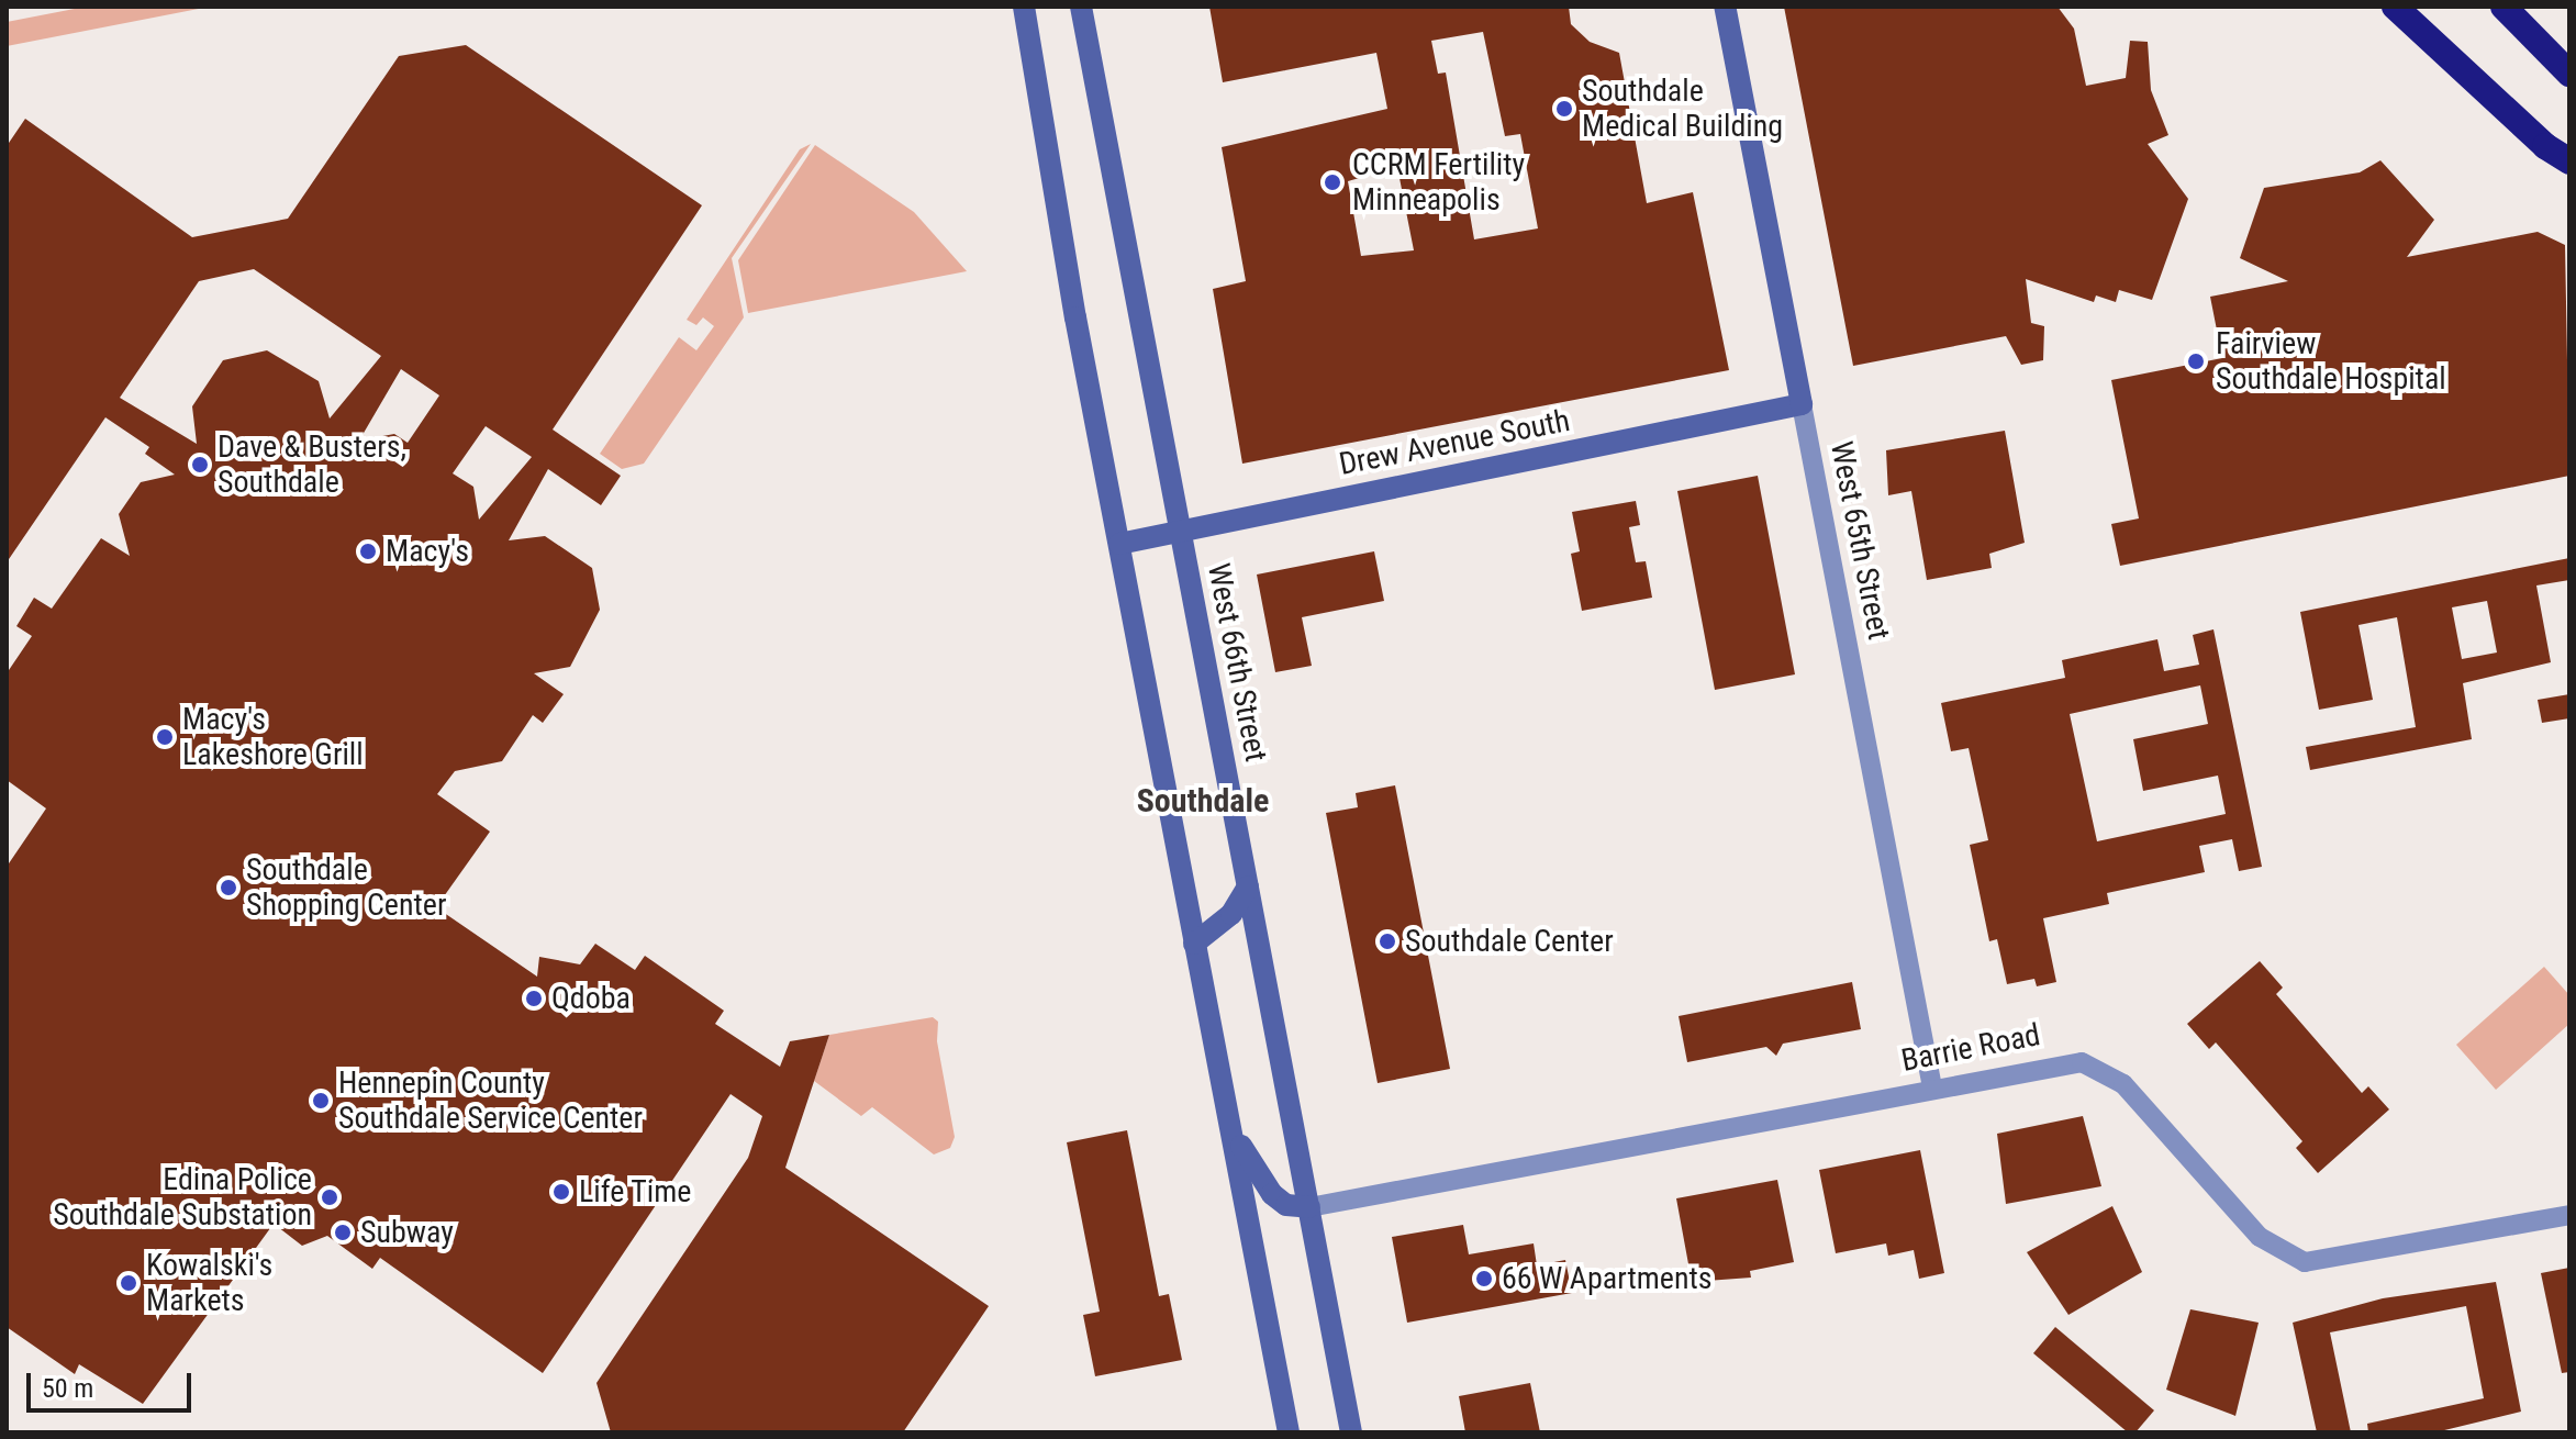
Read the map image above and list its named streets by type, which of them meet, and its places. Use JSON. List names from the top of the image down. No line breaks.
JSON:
{"streets":{"main road":["Drew Avenue South","West 65th Street","West 66th Street"],"street":["Barrie Road"]},"crossings":[["Drew Avenue South","West 65th Street"],["Drew Avenue South","West 66th Street"],["West 65th Street","Barrie Road"],["West 66th Street","Barrie Road"]],"districts":["Southdale"],"places":["Southdale Medical Building","CCRM Fertility Minneapolis","Fairview Southdale Hospital","Dave & Busters, Southdale","Macy's","Macy's Lakeshore Grill","Southdale Shopping Center","Southdale Center","Qdoba","Hennepin County Southdale Service Center","Life Time","Edina Police Southdale Substation","Subway","66 W Apartments","Kowalski's Markets"],"scale_bar":"50 m"}
